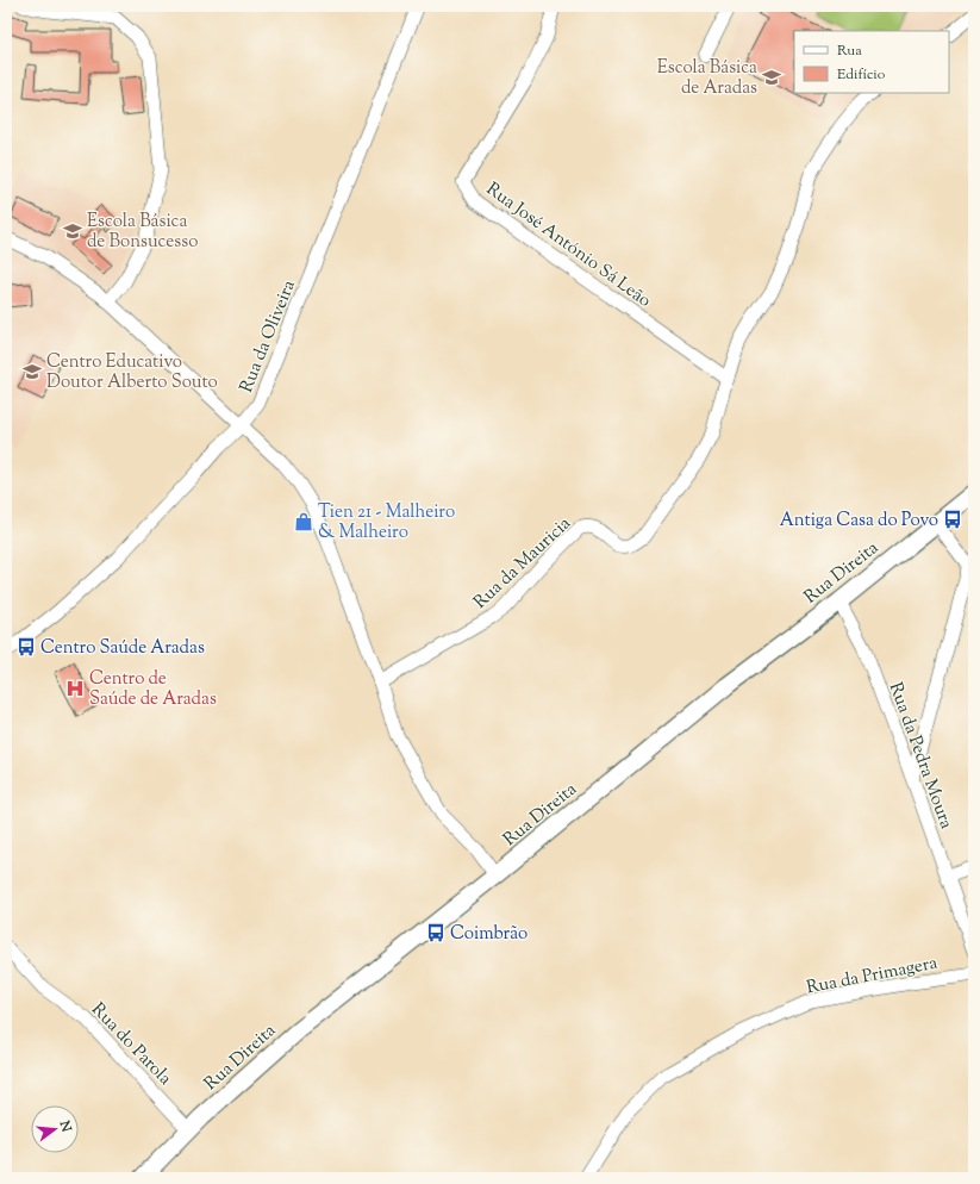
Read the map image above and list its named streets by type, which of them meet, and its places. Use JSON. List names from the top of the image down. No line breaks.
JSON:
{"streets":{"main road":["Rua Direita"],"street":["Rua José António Sá Leão","Rua da Oliveira","Rua da Mauricia","Rua da Pedra Moura","Rua da Primagera","Rua do Parola"]},"crossings":[["Rua José António Sá Leão","Rua da Mauricia"],["Rua Direita","Rua da Pedra Moura"],["Rua Direita","Rua do Parola"]],"places":{"school or university":["Escola Básica de Aradas","Escola Básica de Bonsucesso","Centro Educativo Doutor Alberto Souto"],"bus stop":["Antiga Casa do Povo","Centro Saúde Aradas","Coimbrão"],"shop":["Tien 21 - Malheiro & Malheiro"],"hospital":["Centro de Saúde de Aradas"]},"legend":["Rua","Edifício"],"north":"right"}
